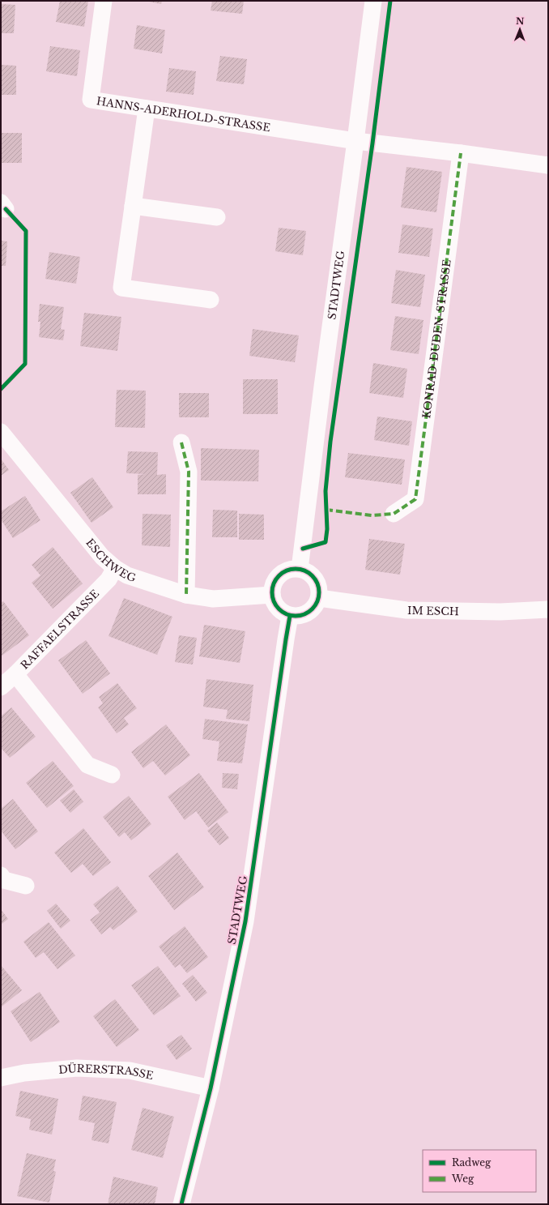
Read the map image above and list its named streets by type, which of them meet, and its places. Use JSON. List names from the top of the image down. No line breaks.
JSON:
{"streets":{"street":["HANNS-ADERHOLD-STRASSE","STADTWEG","KONRAD-DUDEN-STRASSE","ESCHWEG","IM ESCH","RAFFAELSTRASSE","DÜRERSTRASSE"]},"crossings":[["HANNS-ADERHOLD-STRASSE","STADTWEG"],["HANNS-ADERHOLD-STRASSE","KONRAD-DUDEN-STRASSE"],["STADTWEG","ESCHWEG"],["STADTWEG","IM ESCH"],["STADTWEG","DÜRERSTRASSE"],["ESCHWEG","IM ESCH"],["ESCHWEG","RAFFAELSTRASSE"]],"legend":["Radweg","Weg"],"north":"top"}
